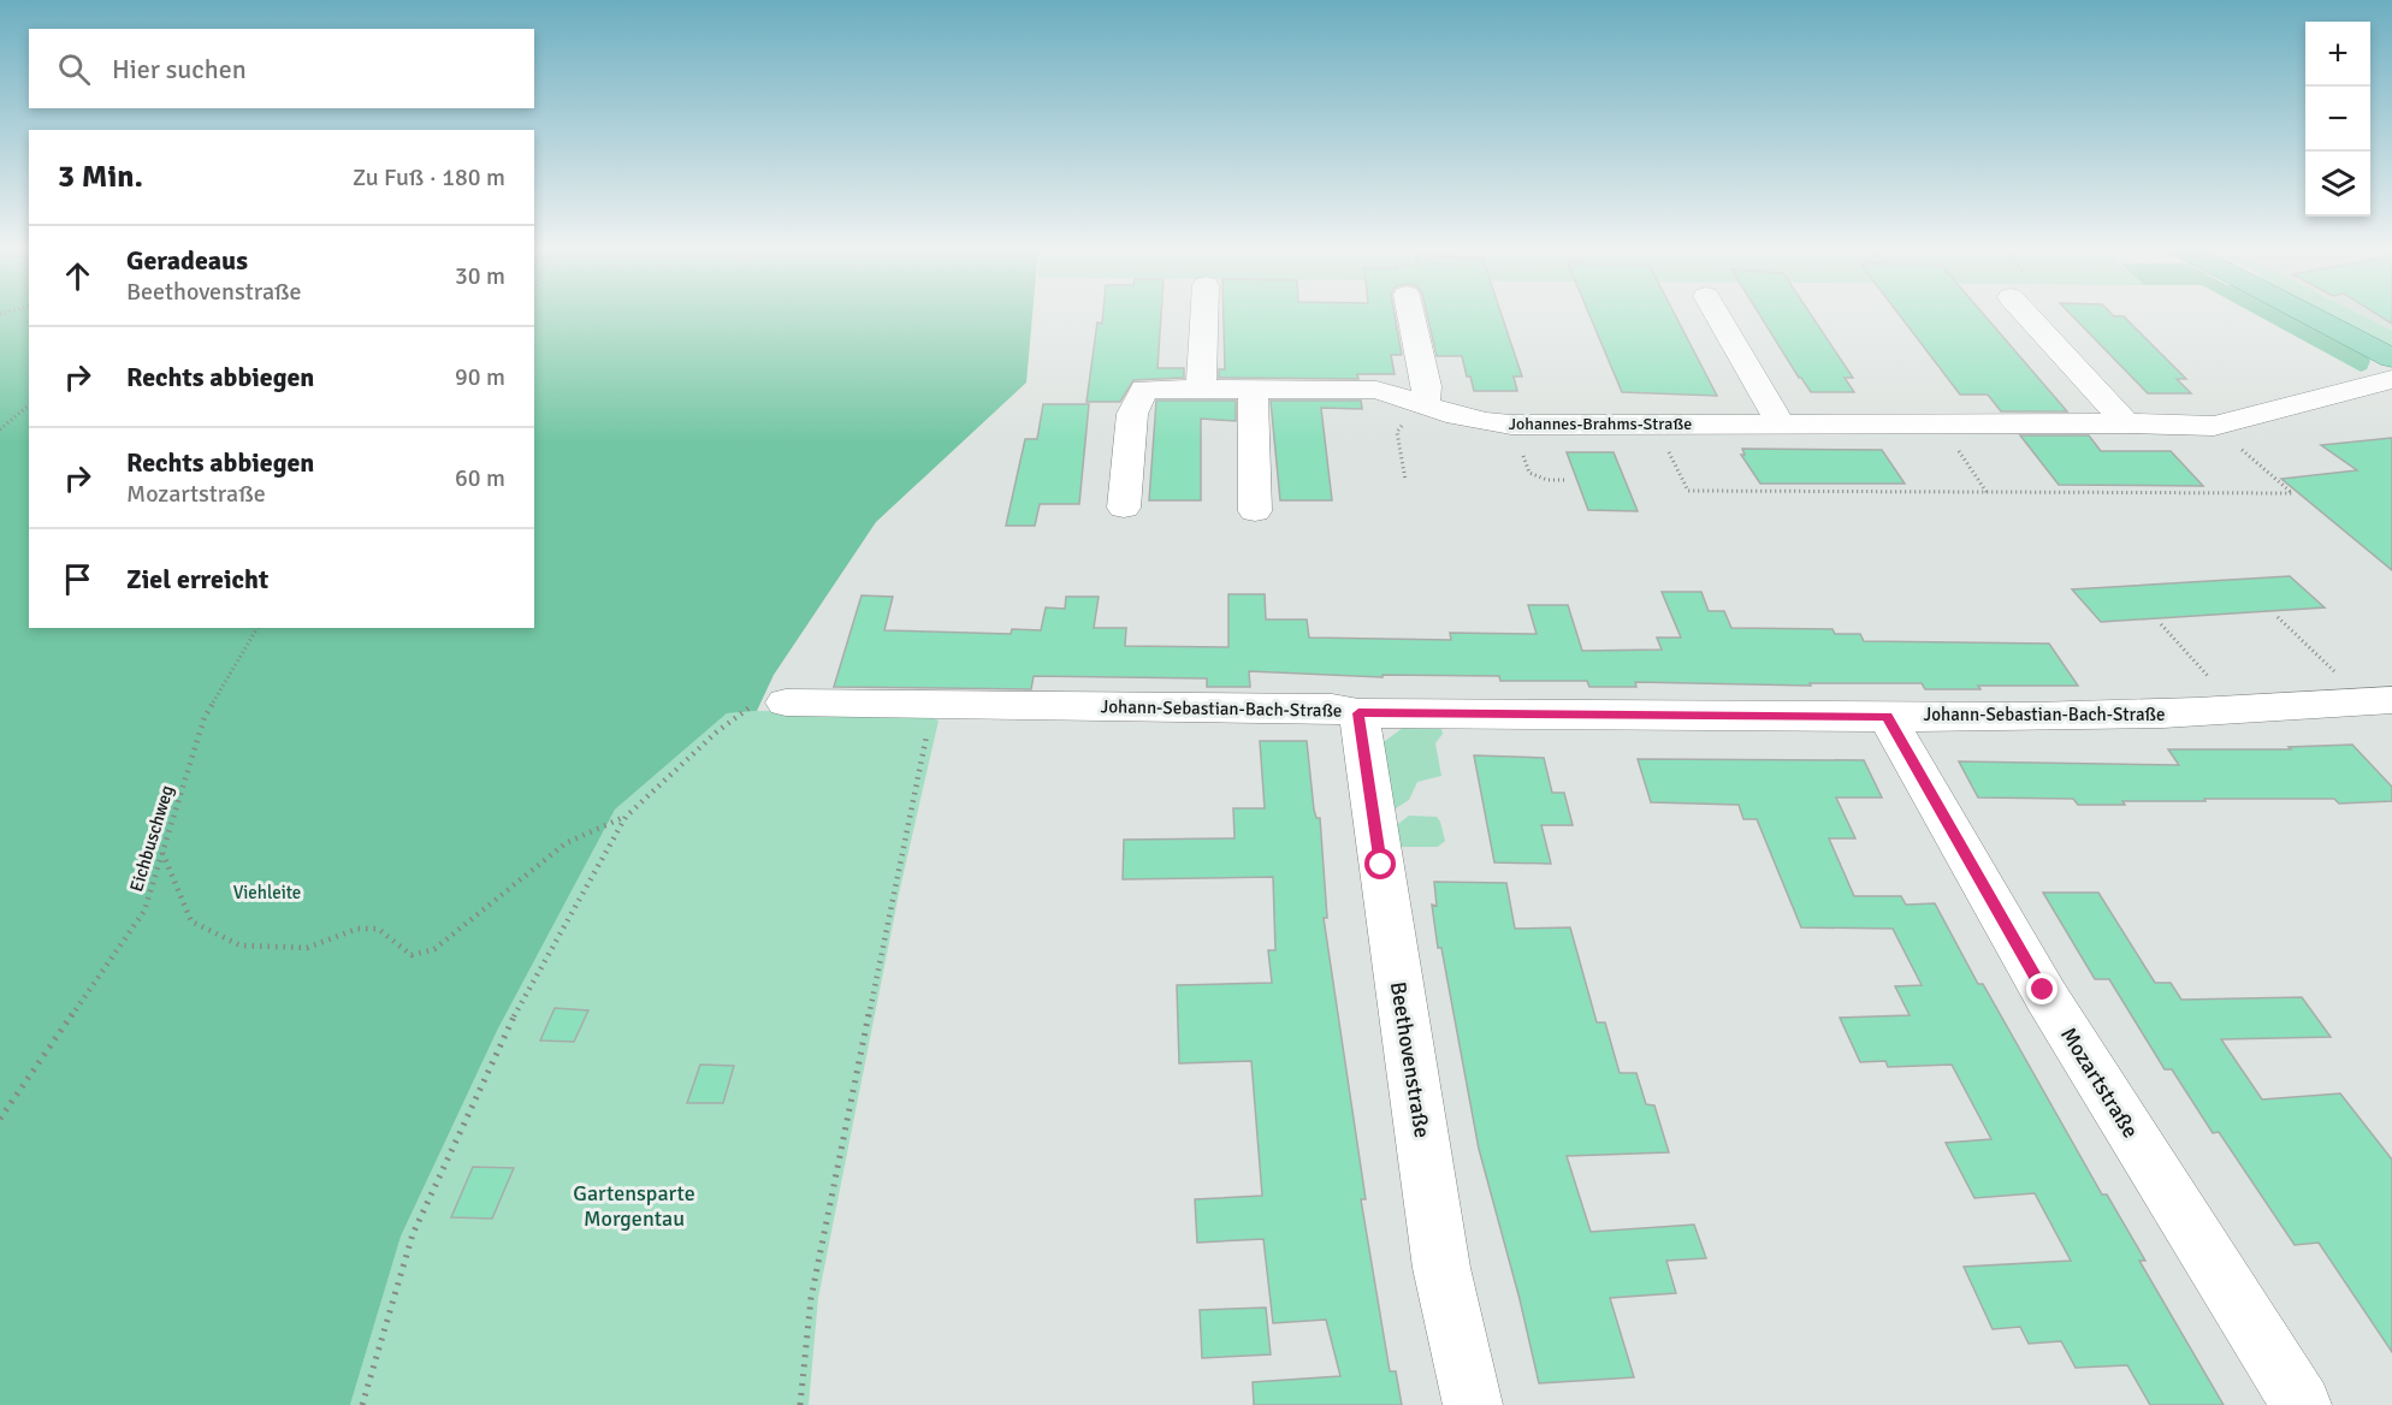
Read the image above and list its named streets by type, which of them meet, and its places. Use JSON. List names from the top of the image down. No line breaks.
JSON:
{"streets":{"street":["Johannes-Brahms-Straße","Johann-Sebastian-Bach-Straße","Beethovenstraße","Mozartstraße"],"path":["Eichbuschweg"]},"crossings":[["Johann-Sebastian-Bach-Straße","Beethovenstraße"],["Johann-Sebastian-Bach-Straße","Mozartstraße"]],"parks":["Viehleite","Gartensparte Morgentau"],"page":{"map_buttons":["+","−"],"search":"Hier suchen","heading":["3 Min.","Zu Fuß · 180 m"],"list":[["Geradeaus","Beethovenstraße","30 m"],["Rechts abbiegen","90 m"],["Rechts abbiegen","Mozartstraße","60 m"],"Ziel erreicht"]}}
